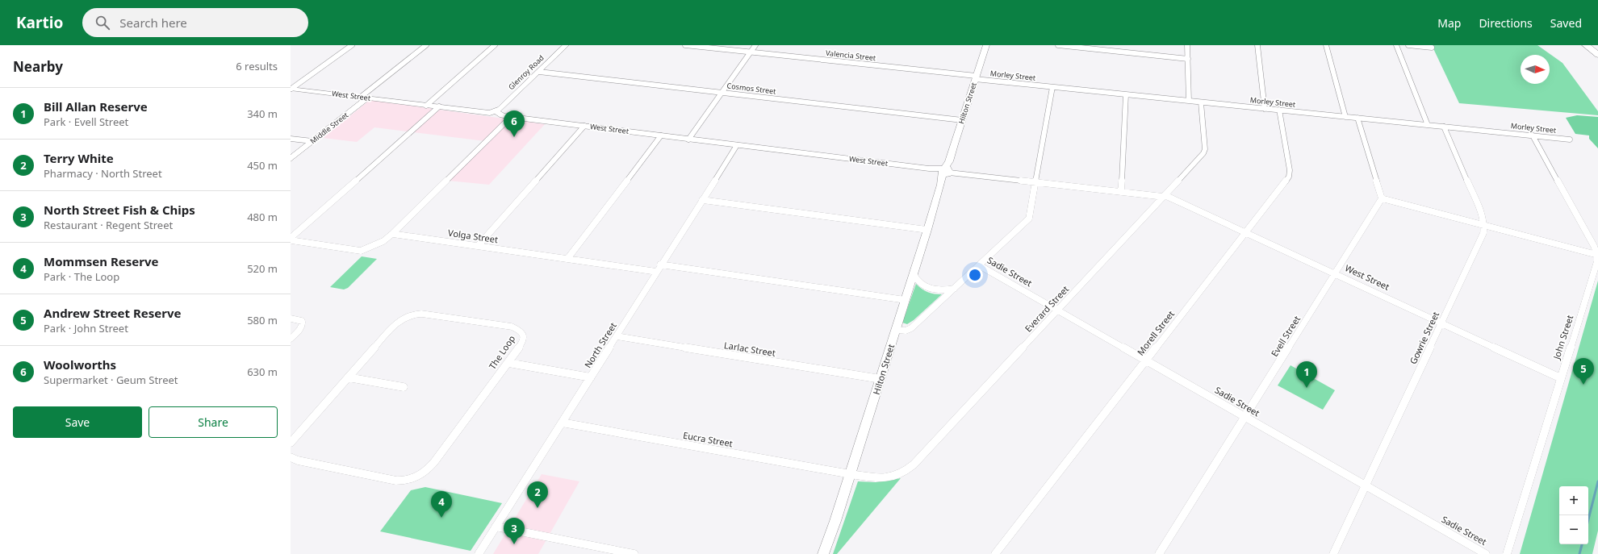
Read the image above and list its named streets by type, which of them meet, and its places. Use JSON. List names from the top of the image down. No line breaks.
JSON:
{"streets":{"street":["Valencia Street","Glenroy Road","Morley Street","Cosmos Street","West Street","Hilton Street","Middle Street","Volga Street","Sadie Street","Everard Street","Morell Street","Evell Street","John Street","Gowrie Street","North Street","Larlac Street","The Loop","Eucra Street"]},"crossings":[["Valencia Street","Morley Street"],["Valencia Street","Hilton Street"],["Glenroy Road","Cosmos Street"],["Glenroy Road","West Street"],["Morley Street","Hilton Street"],["Morley Street","Everard Street"],["Morley Street","Morell Street"],["Morley Street","Gowrie Street"],["Cosmos Street","Hilton Street"],["West Street","Hilton Street"],["West Street","Middle Street"],["West Street","Everard Street"],["West Street","Morell Street"],["West Street","Evell Street"],["West Street","John Street"],["West Street","Gowrie Street"],["West Street","North Street"],["Hilton Street","Everard Street"],["Hilton Street","Larlac Street"],["Hilton Street","Eucra Street"],["Volga Street","North Street"],["Sadie Street","Everard Street"],["Sadie Street","Morell Street"],["Sadie Street","Evell Street"],["Sadie Street","Gowrie Street"],["Everard Street","Eucra Street"],["North Street","Larlac Street"],["North Street","Eucra Street"]],"north":"right","page":{"header":"Kartio","search":"Search here","nav":["Map","Directions","Saved"],"heading":["Nearby","6 results"],"list":[{"mark":"1","name":"Bill Allan Reserve","note":"Park · Evell Street","value":"340 m"},{"mark":"2","name":"Terry White","note":"Pharmacy · North Street","value":"450 m"},{"mark":"3","name":"North Street Fish & Chips","note":"Restaurant · Regent Street","value":"480 m"},{"mark":"4","name":"Mommsen Reserve","note":"Park · The Loop","value":"520 m"},{"mark":"5","name":"Andrew Street Reserve","note":"Park · John Street","value":"580 m"},{"mark":"6","name":"Woolworths","note":"Supermarket · Geum Street","value":"630 m"}],"pins":["6","5","1","2","4","3"],"buttons":["Save","Share"],"map_buttons":["+","−"]}}
